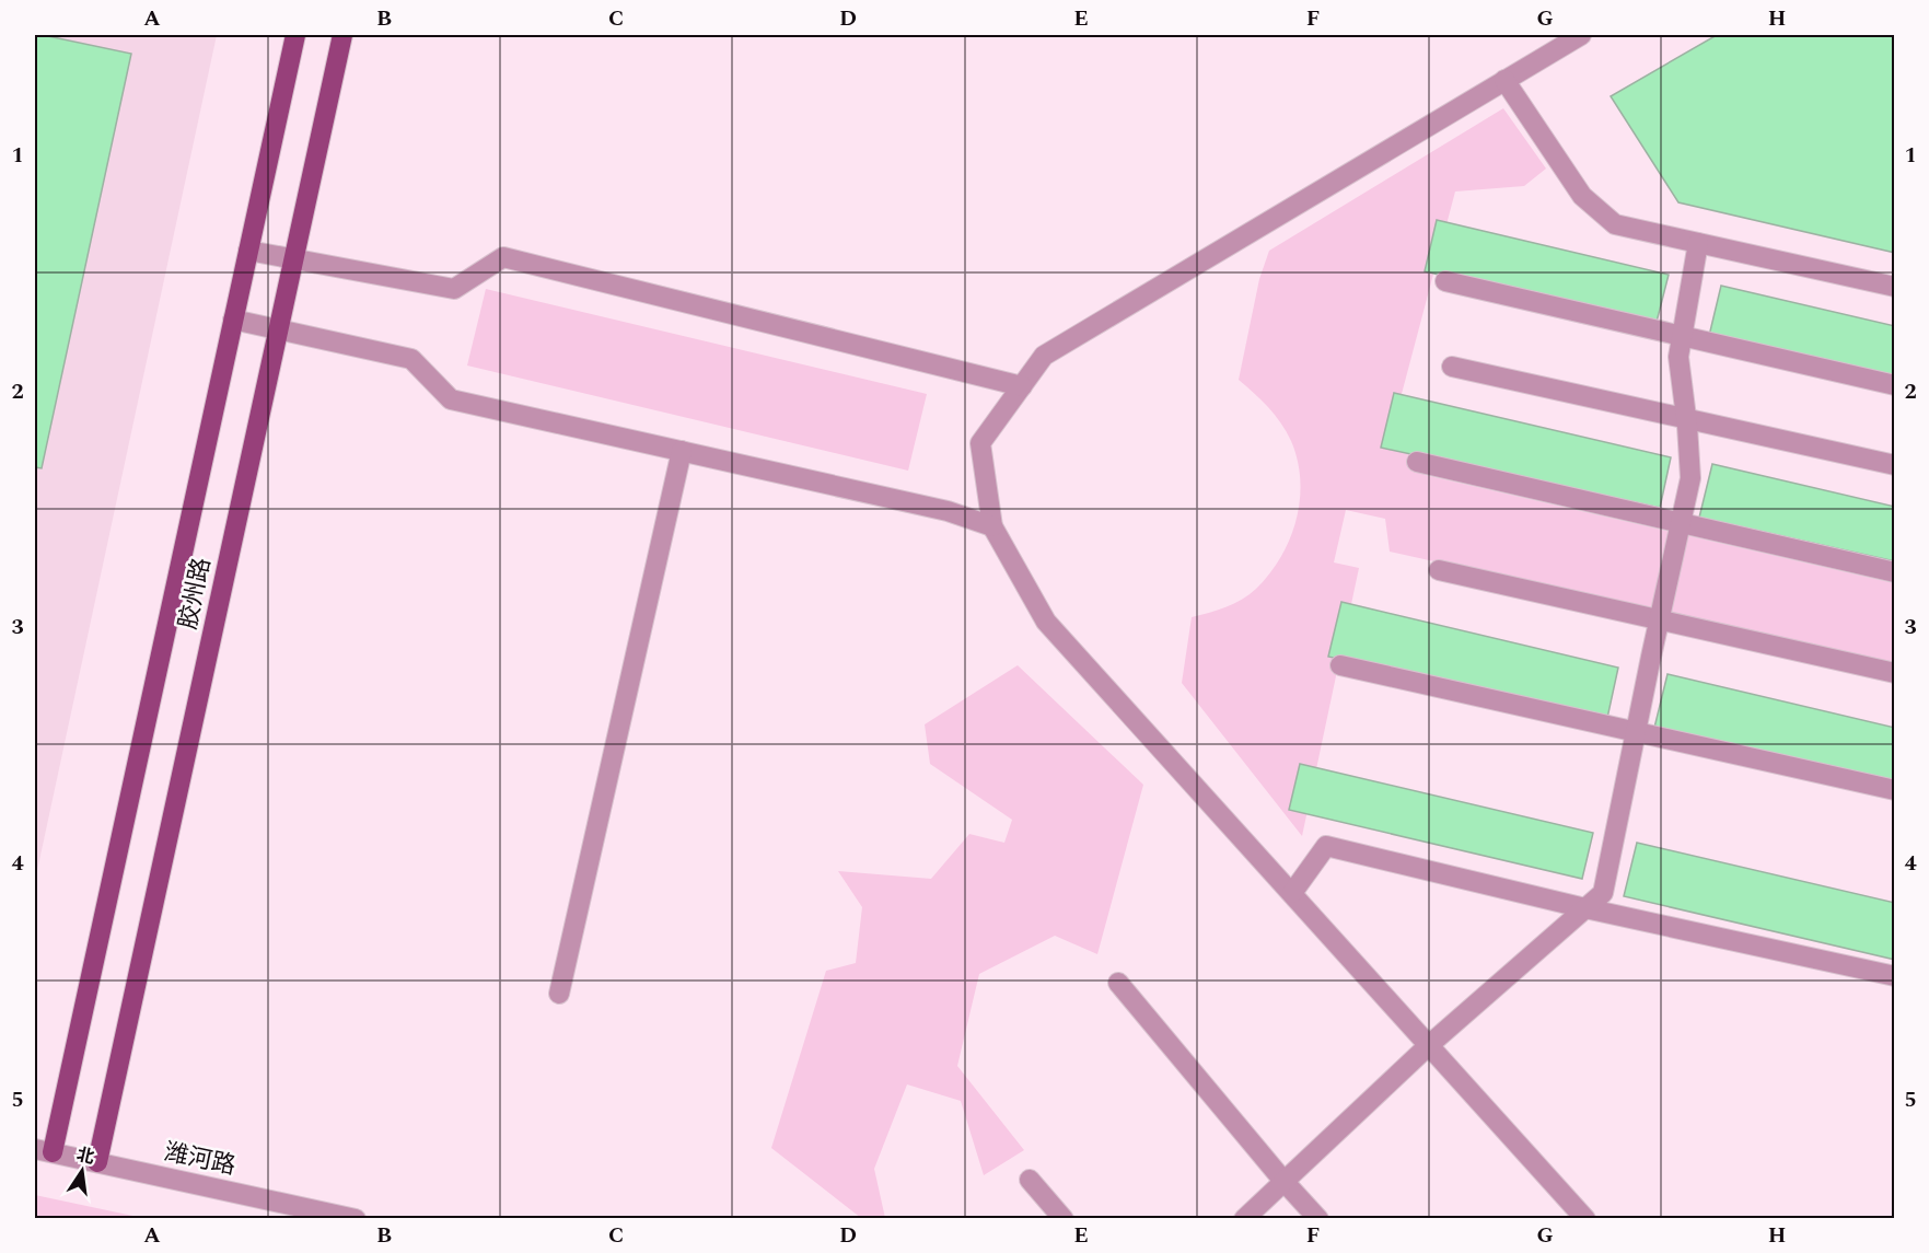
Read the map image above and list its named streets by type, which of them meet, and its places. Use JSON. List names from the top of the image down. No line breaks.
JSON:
{"streets":{"main road":["胶州路"],"street":["潍河路"]},"crossings":[["胶州路","潍河路"]],"north":"top","grid":{"columns":["A","B","C","D","E","F","G","H"],"rows":["1","2","3","4","5"]}}
